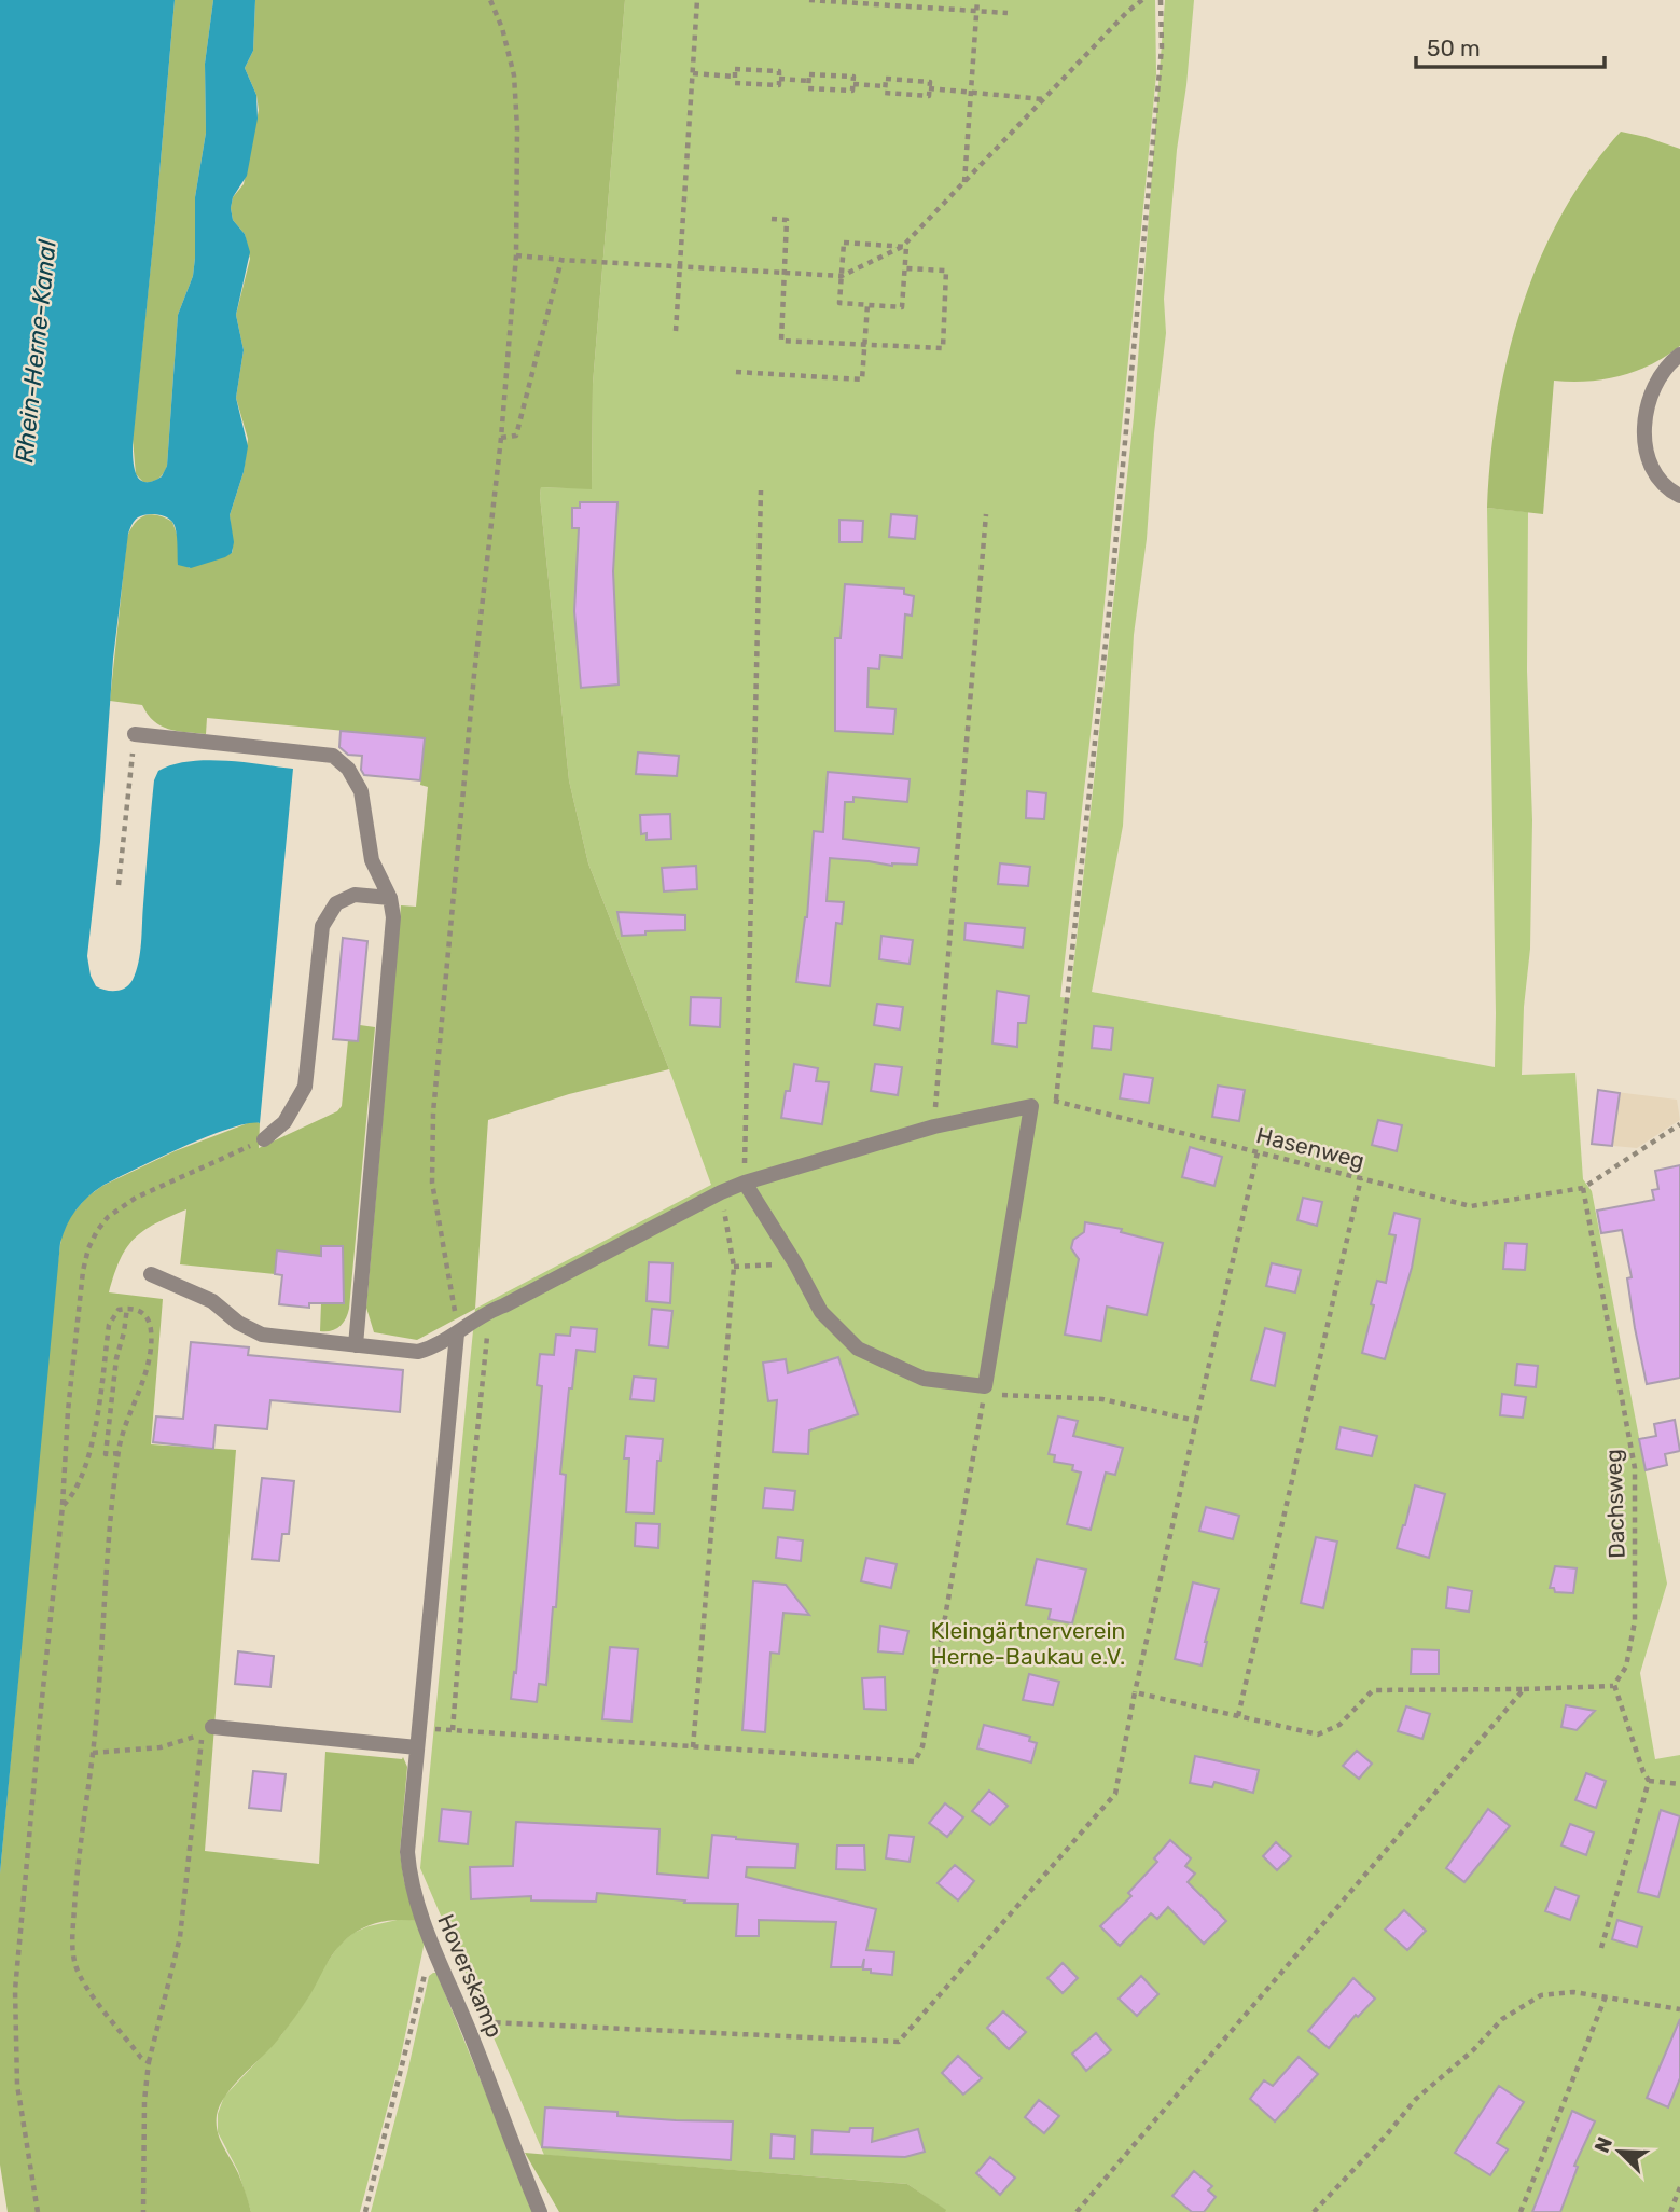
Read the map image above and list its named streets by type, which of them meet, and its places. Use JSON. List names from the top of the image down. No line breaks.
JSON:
{"streets":{"street":["Hoverskamp"],"path":["Hasenweg","Dachsweg"]},"crossings":[["Hasenweg","Dachsweg"]],"water":["Rhein-Herne-Kanal"],"parks":["Kleingärtnerverein Herne-Baukau e.V."],"scale_bar":"50 m","north":"top left"}
